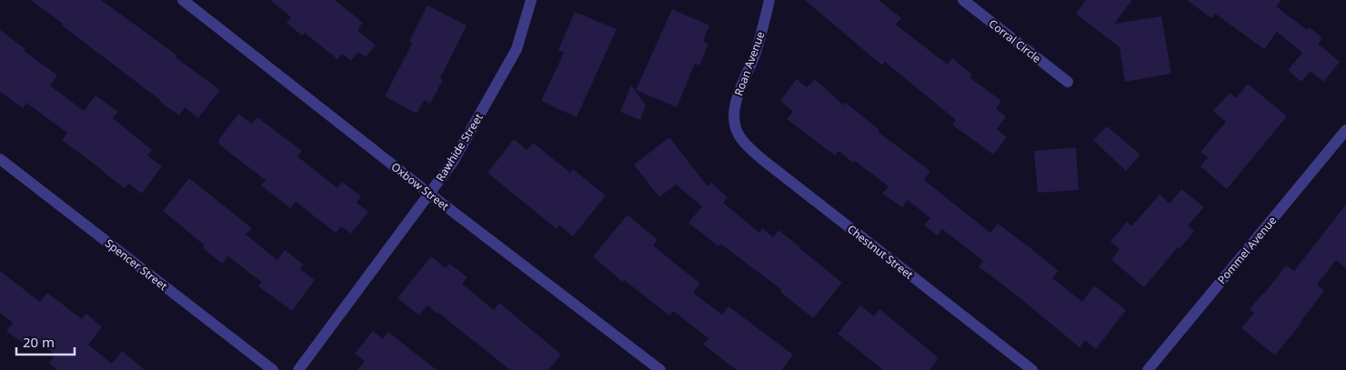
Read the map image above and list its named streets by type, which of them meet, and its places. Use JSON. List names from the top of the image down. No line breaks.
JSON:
{"streets":{"street":["Corral Circle","Roan Avenue","Rawhide Street","Oxbow Street","Pommel Avenue","Chestnut Street","Spencer Street"]},"crossings":[["Roan Avenue","Chestnut Street"],["Rawhide Street","Oxbow Street"]],"scale_bar":"20 m"}
